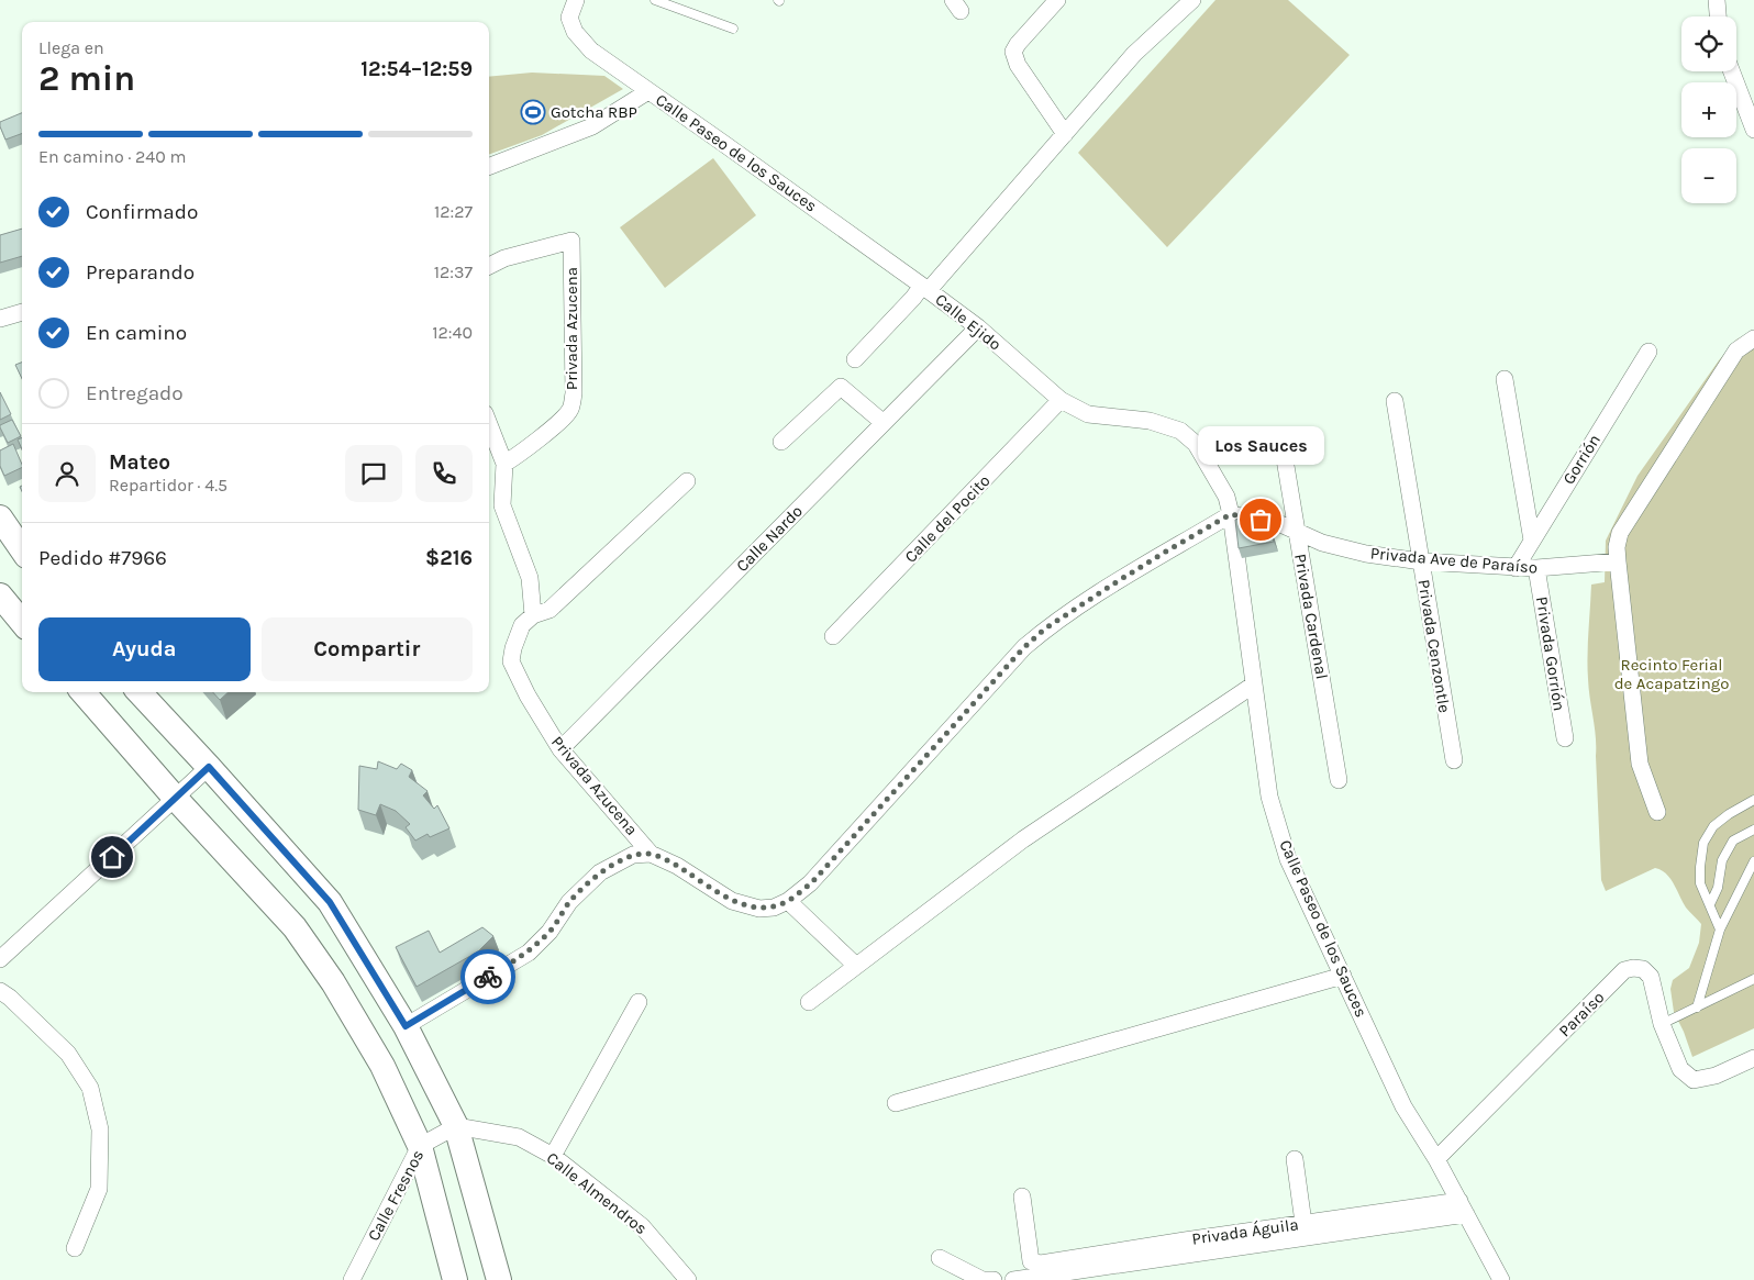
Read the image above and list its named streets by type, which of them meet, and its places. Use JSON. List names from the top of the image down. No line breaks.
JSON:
{"streets":{"street":["Calle Paseo de los Sauces","Calle Ejido","Privada Azucena","Gorrión","Calle del Pocito","Calle Nardo","Privada Ave de Paraíso","Privada Cardenal","Privada Cenzontle","Privada Gorrión","Paraíso","Calle Almendros","Calle Fresnos","Privada Águila"]},"crossings":[["Calle Paseo de los Sauces","Calle Ejido"],["Calle Paseo de los Sauces","Privada Ave de Paraíso"],["Calle Paseo de los Sauces","Paraíso"],["Calle Paseo de los Sauces","Privada Águila"],["Calle Ejido","Calle del Pocito"],["Calle Ejido","Calle Nardo"],["Calle Ejido","Privada Ave de Paraíso"],["Privada Azucena","Calle Nardo"],["Gorrión","Privada Ave de Paraíso"],["Privada Ave de Paraíso","Privada Cardenal"],["Privada Ave de Paraíso","Privada Cenzontle"],["Privada Ave de Paraíso","Privada Gorrión"],["Calle Almendros","Calle Fresnos"]],"parks":["Recinto Ferial de Acapatzingo"],"places":{"sports":["Gotcha RBP"],"other":["Los Sauces"]},"page":{"map_buttons":["+","−"],"heading":["2 min","Llega en","12:54–12:59"],"panel":["Mateo","Repartidor · 4.5","Pedido #7966","$216"],"bar":"En camino · 240 m","list":[["Confirmado","12:27"],["Preparando","12:37"],["En camino","12:40"],"Entregado"],"bubble":"Los Sauces","buttons":["Ayuda","Compartir"]}}
